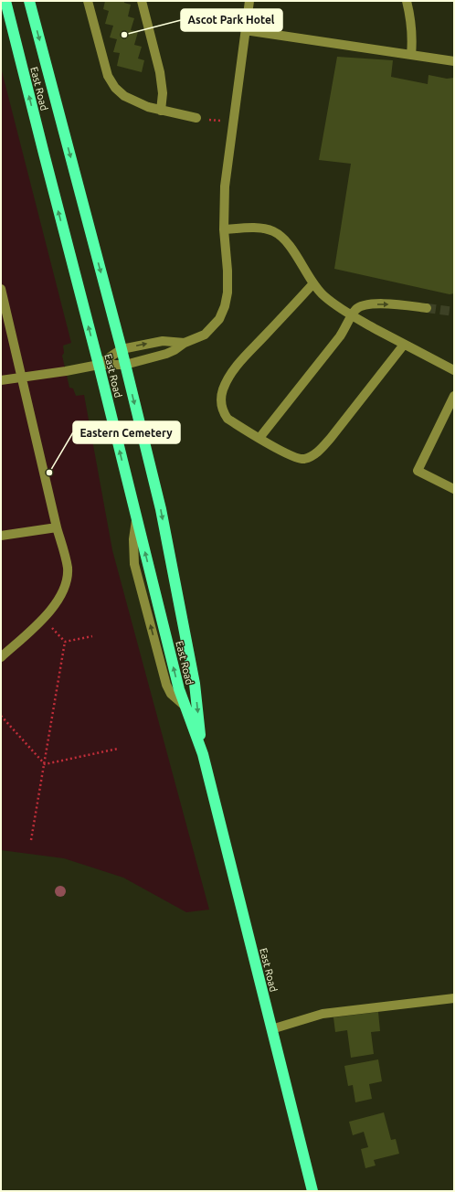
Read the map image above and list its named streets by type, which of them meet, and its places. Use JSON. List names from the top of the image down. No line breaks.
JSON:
{"streets":{"highway":["East Road"]},"places":["Ascot Park Hotel","Eastern Cemetery"]}
